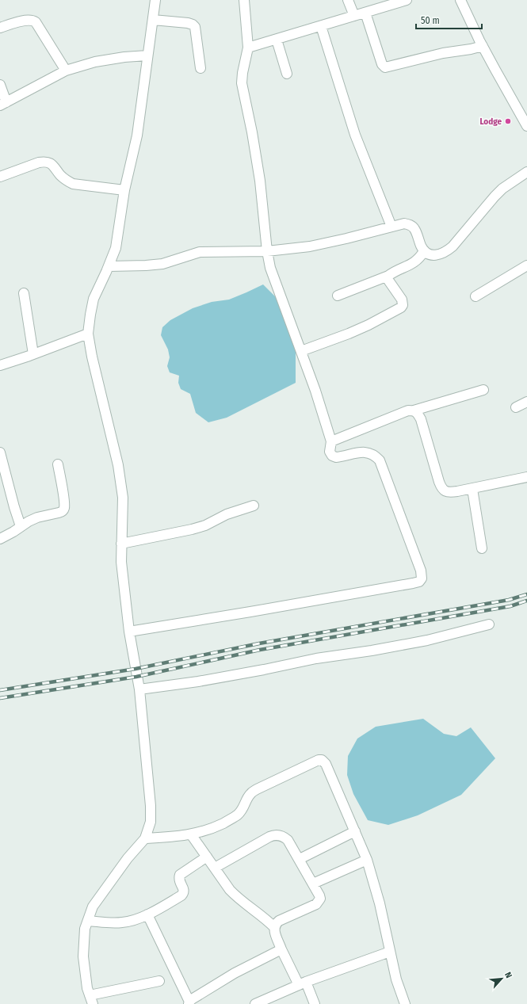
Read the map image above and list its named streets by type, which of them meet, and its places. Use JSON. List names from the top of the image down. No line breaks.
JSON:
{"places":["Lodge"],"scale_bar":"50 m","north":"top right"}
